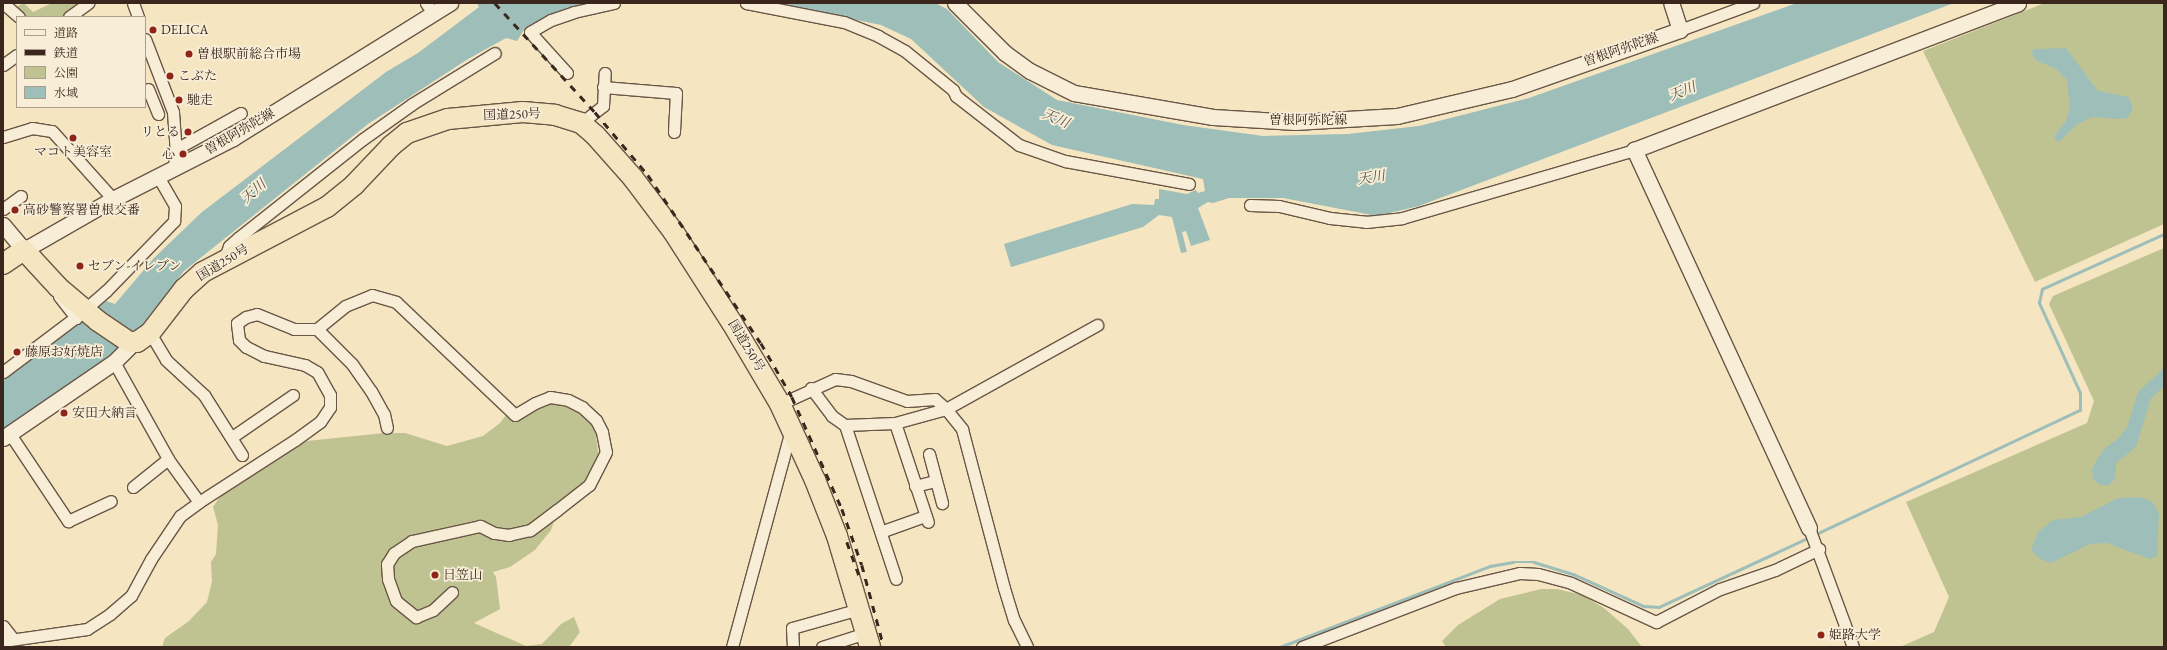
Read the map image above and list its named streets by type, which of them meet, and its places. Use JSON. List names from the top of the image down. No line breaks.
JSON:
{"streets":{"highway":["国道250号"],"main road":["曽根阿弥陀線"]},"water":["天川"],"places":["DELICA","曽根駅前総合市場","こぶた","馳走","リとる","マコト美容室","心","高砂警察署曽根交番","セブン-イレブン","藤原お好焼店","安田大納言","日笠山","姫路大学"],"legend":["道路","鉄道","公園","水域"]}
